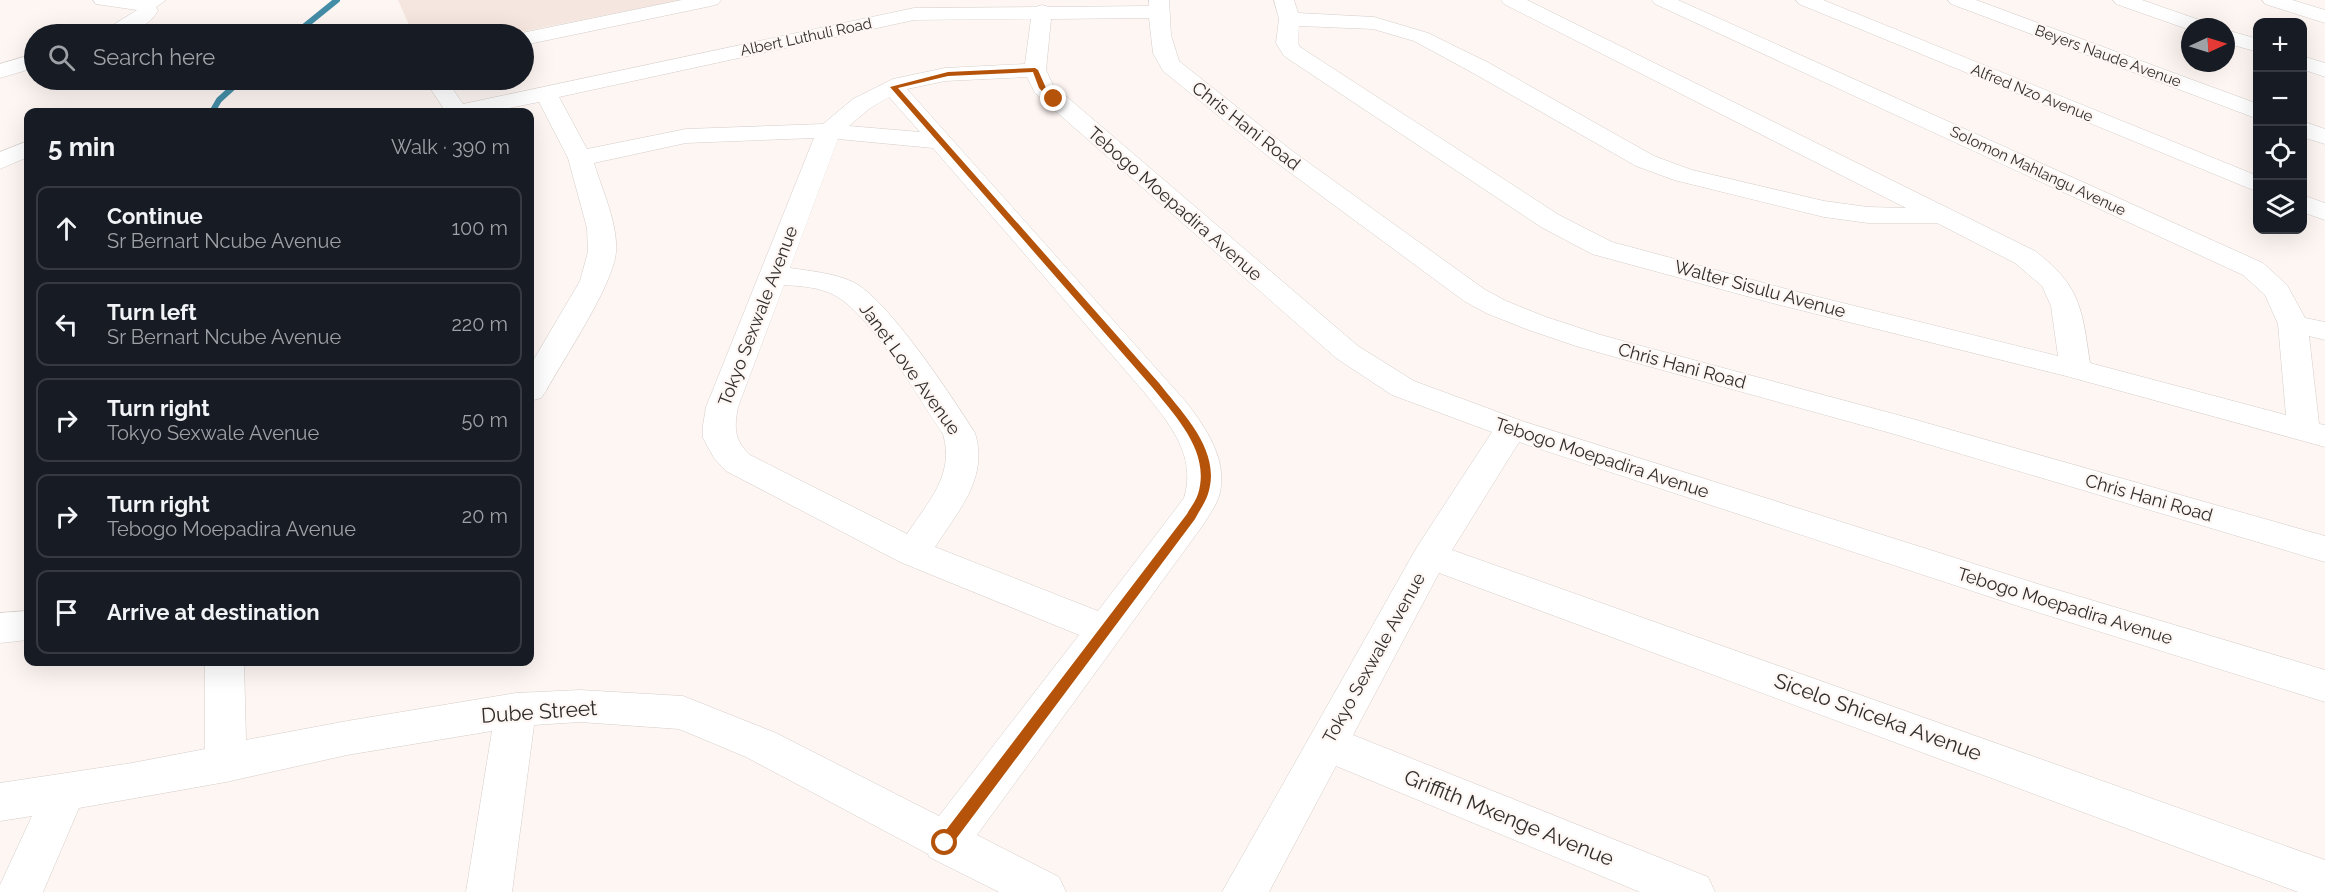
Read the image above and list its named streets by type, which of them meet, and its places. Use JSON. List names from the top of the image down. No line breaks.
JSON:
{"streets":{"street":["Albert Luthuli Road","Beyers Naude Avenue","Alfred Nzo Avenue","Chris Hani Road","Solomon Mahlangu Avenue","Tebogo Moepadira Avenue","Walter Sisulu Avenue","Tokyo Sexwale Avenue","Janet Love Avenue","Dube Street","Sicelo Shiceka Avenue","Griffith Mxenge Avenue"]},"crossings":[["Albert Luthuli Road","Chris Hani Road"],["Solomon Mahlangu Avenue","Walter Sisulu Avenue"],["Tebogo Moepadira Avenue","Tokyo Sexwale Avenue"],["Tokyo Sexwale Avenue","Janet Love Avenue"],["Tokyo Sexwale Avenue","Sicelo Shiceka Avenue"],["Tokyo Sexwale Avenue","Griffith Mxenge Avenue"]],"north":"right","page":{"map_buttons":["+","−"],"search":"Search here","heading":["5 min","Walk · 390 m"],"list":[["Continue","Sr Bernart Ncube Avenue","100 m"],["Turn left","Sr Bernart Ncube Avenue","220 m"],["Turn right","Tokyo Sexwale Avenue","50 m"],["Turn right","Tebogo Moepadira Avenue","20 m"],"Arrive at destination"]}}
